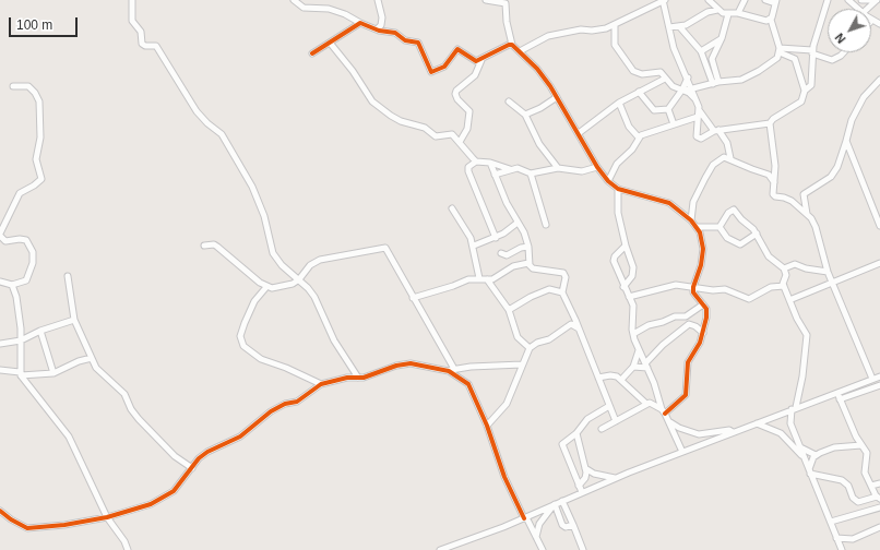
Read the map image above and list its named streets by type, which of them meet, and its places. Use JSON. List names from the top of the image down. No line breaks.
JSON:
{"scale_bar":"100 m","north":"bottom left"}
